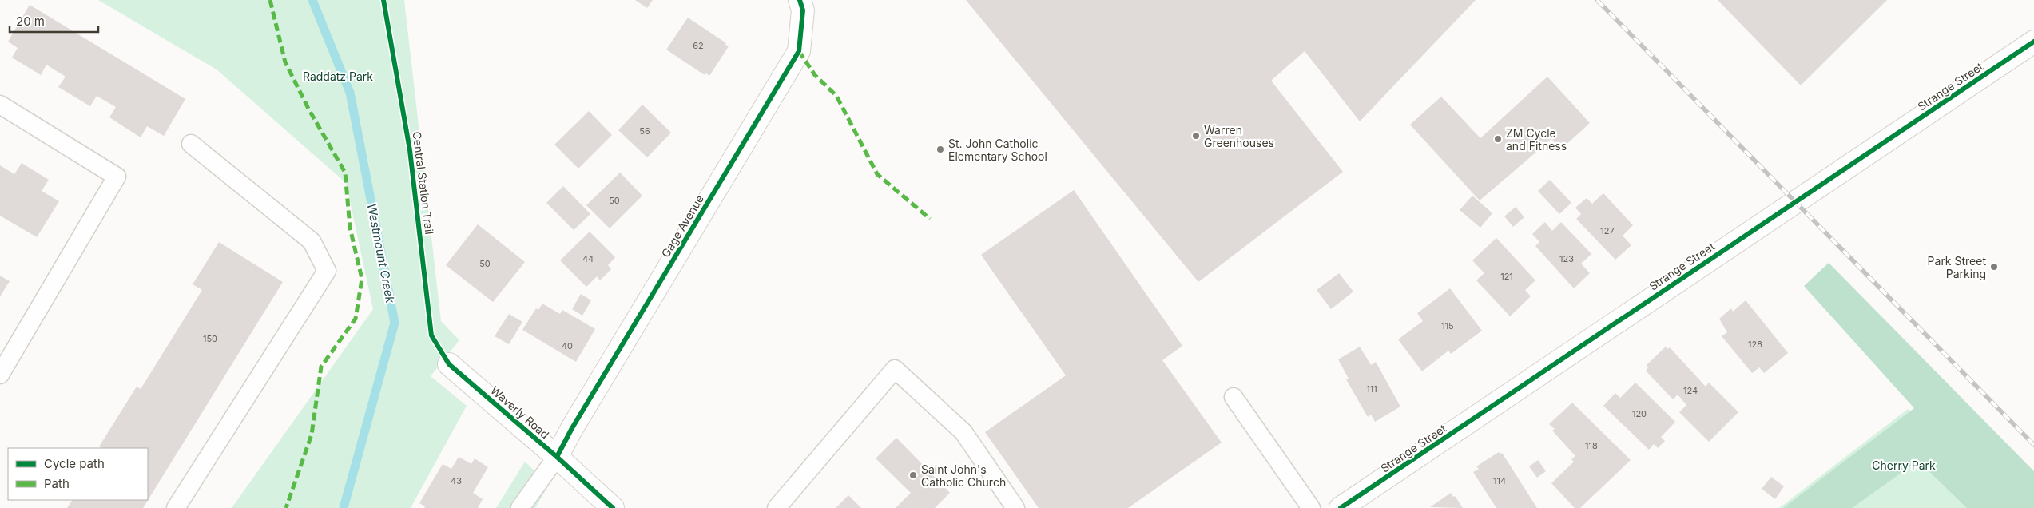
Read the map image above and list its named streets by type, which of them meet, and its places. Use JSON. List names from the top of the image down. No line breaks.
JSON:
{"streets":{"street":["Strange Street","Gage Avenue","Waverly Road"],"cycle path":["Central Station Trail"]},"crossings":[["Gage Avenue","Waverly Road"]],"water":["Westmount Creek"],"parks":["Raddatz Park","Cherry Park"],"places":["Warren Greenhouses","ZM Cycle and Fitness","St. John Catholic Elementary School","Park Street Parking","Saint John's Catholic Church"],"house_numbers":["62","56","50","127","44","123","50","121","115","150","128","40","111","124","120","118","43","114"],"legend":["Cycle path","Path"],"scale_bar":"20 m"}
